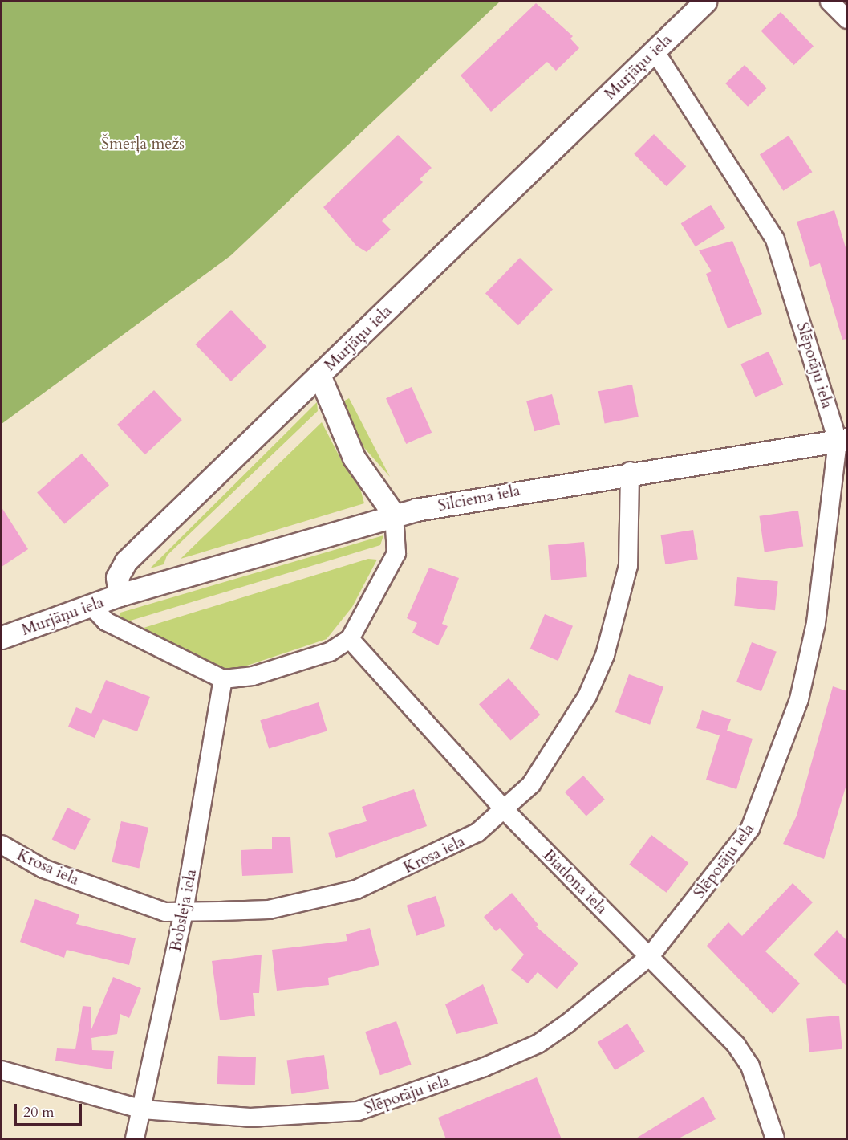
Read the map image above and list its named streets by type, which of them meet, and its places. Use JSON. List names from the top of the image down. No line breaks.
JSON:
{"streets":{"street":["Murjāņu iela","Slēpotāju iela","Silciema iela","Krosa iela","Biatlona iela","Bobsleja iela"]},"crossings":[["Murjāņu iela","Slēpotāju iela"],["Murjāņu iela","Silciema iela"],["Slēpotāju iela","Silciema iela"],["Slēpotāju iela","Biatlona iela"],["Slēpotāju iela","Bobsleja iela"],["Silciema iela","Krosa iela"],["Krosa iela","Biatlona iela"],["Krosa iela","Bobsleja iela"]],"parks":["Šmerļa mežs"],"scale_bar":"20 m"}
